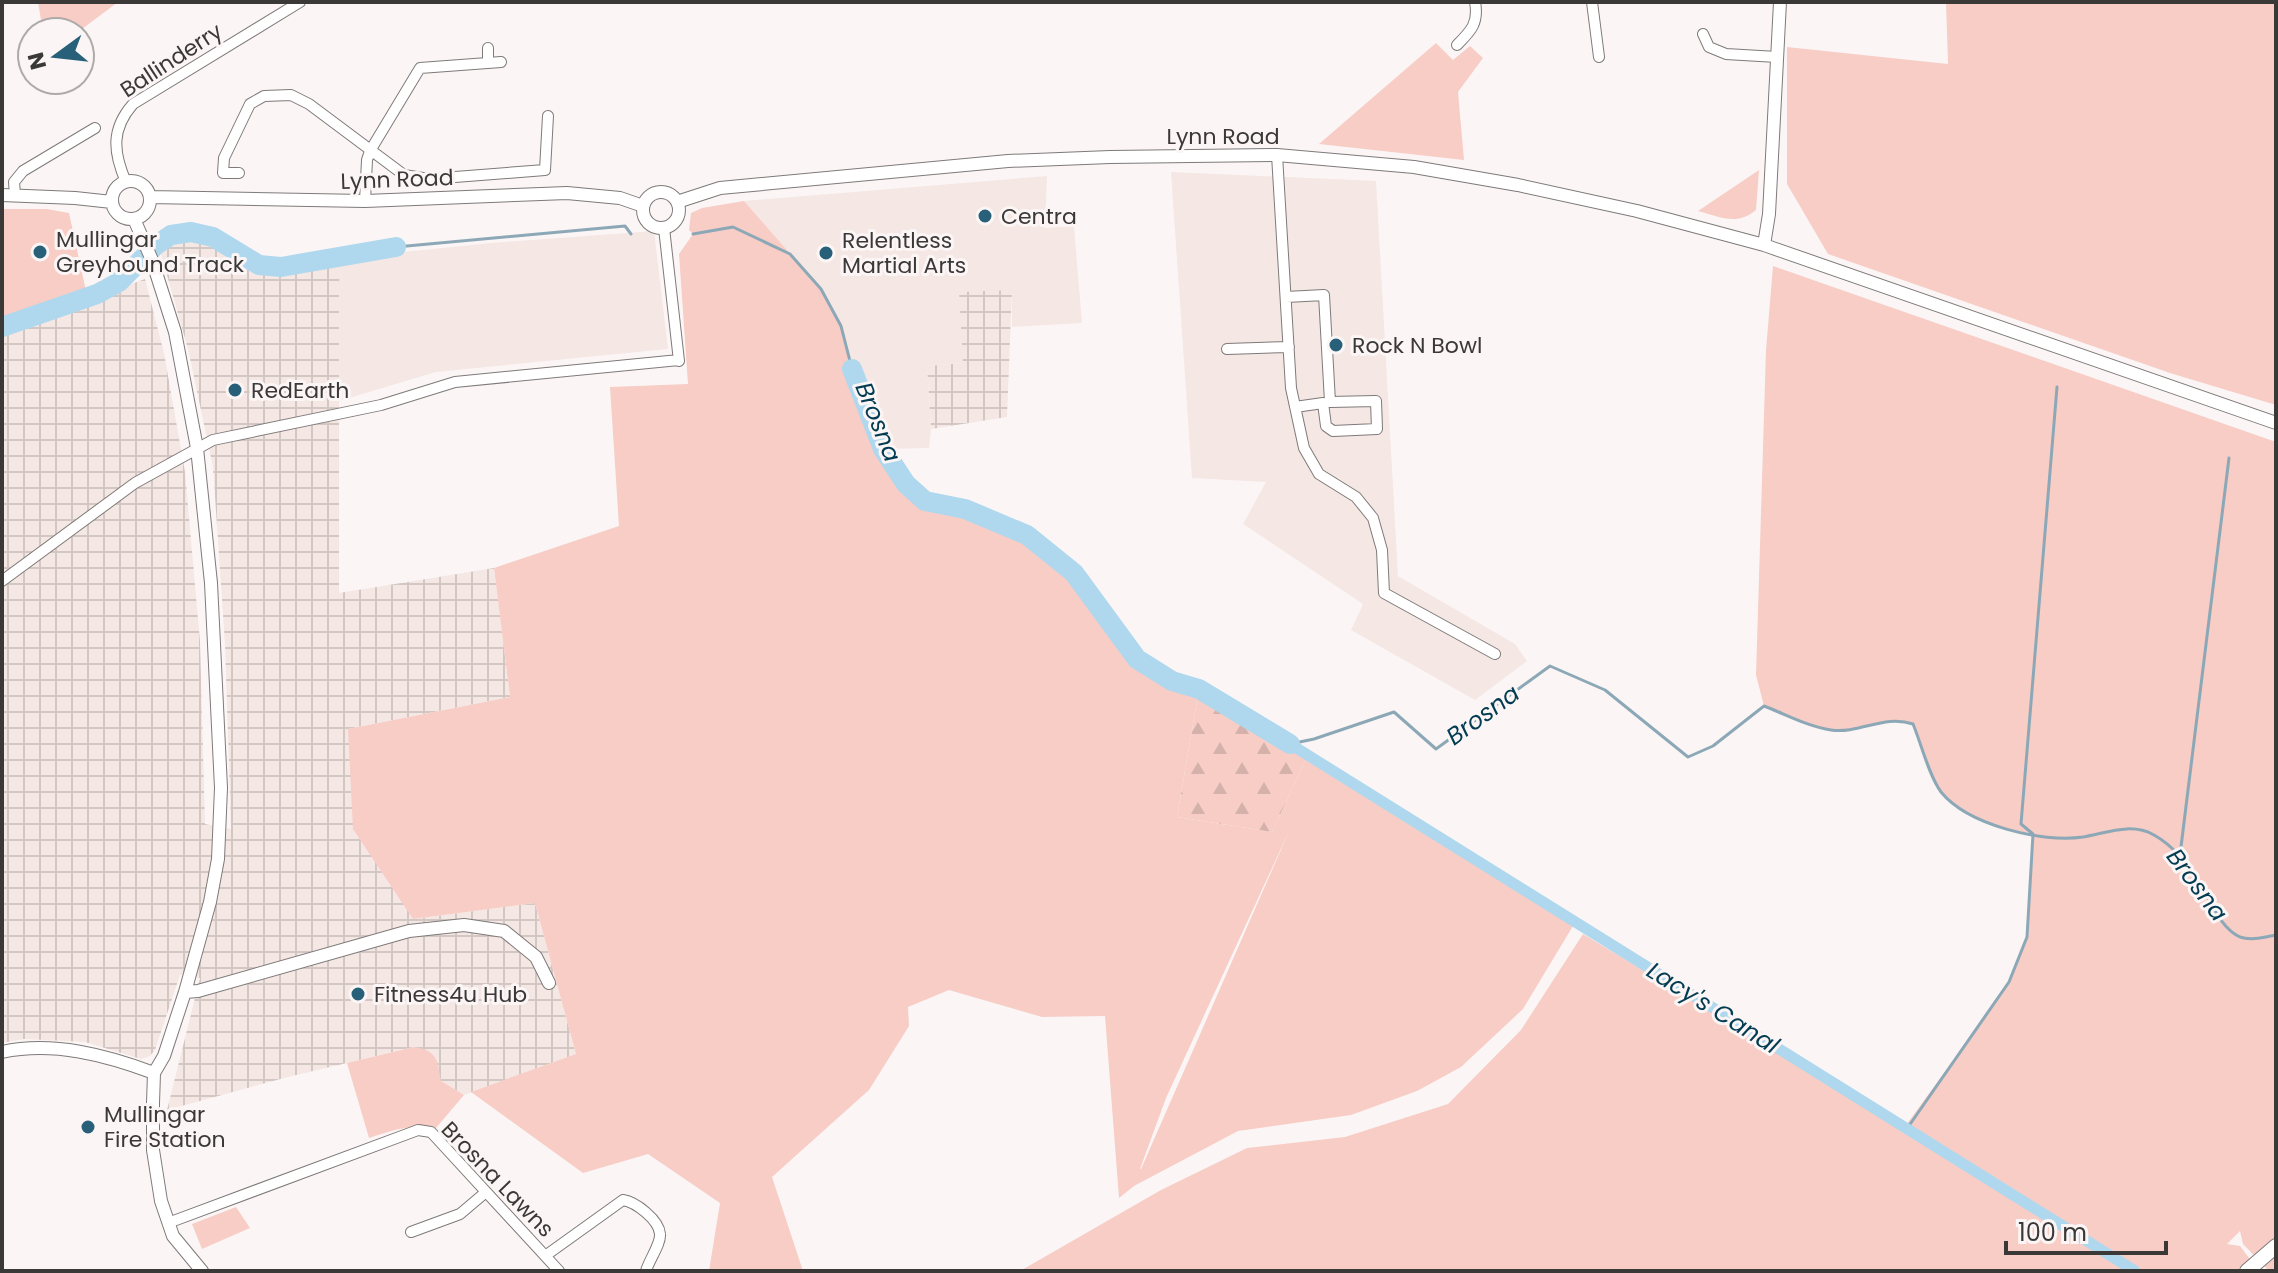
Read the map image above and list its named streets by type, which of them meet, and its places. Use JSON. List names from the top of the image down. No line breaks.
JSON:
{"streets":{"street":["Ballinderry","Lynn Road","Brosna Lawns"]},"crossings":[["Ballinderry","Lynn Road"]],"water":["Brosna","Lacy's Canal"],"places":["Centra","Mullingar Greyhound Track","Relentless Martial Arts","Rock N Bowl","RedEarth","Fitness4u Hub","Mullingar Fire Station"],"scale_bar":"100 m","north":"left"}
